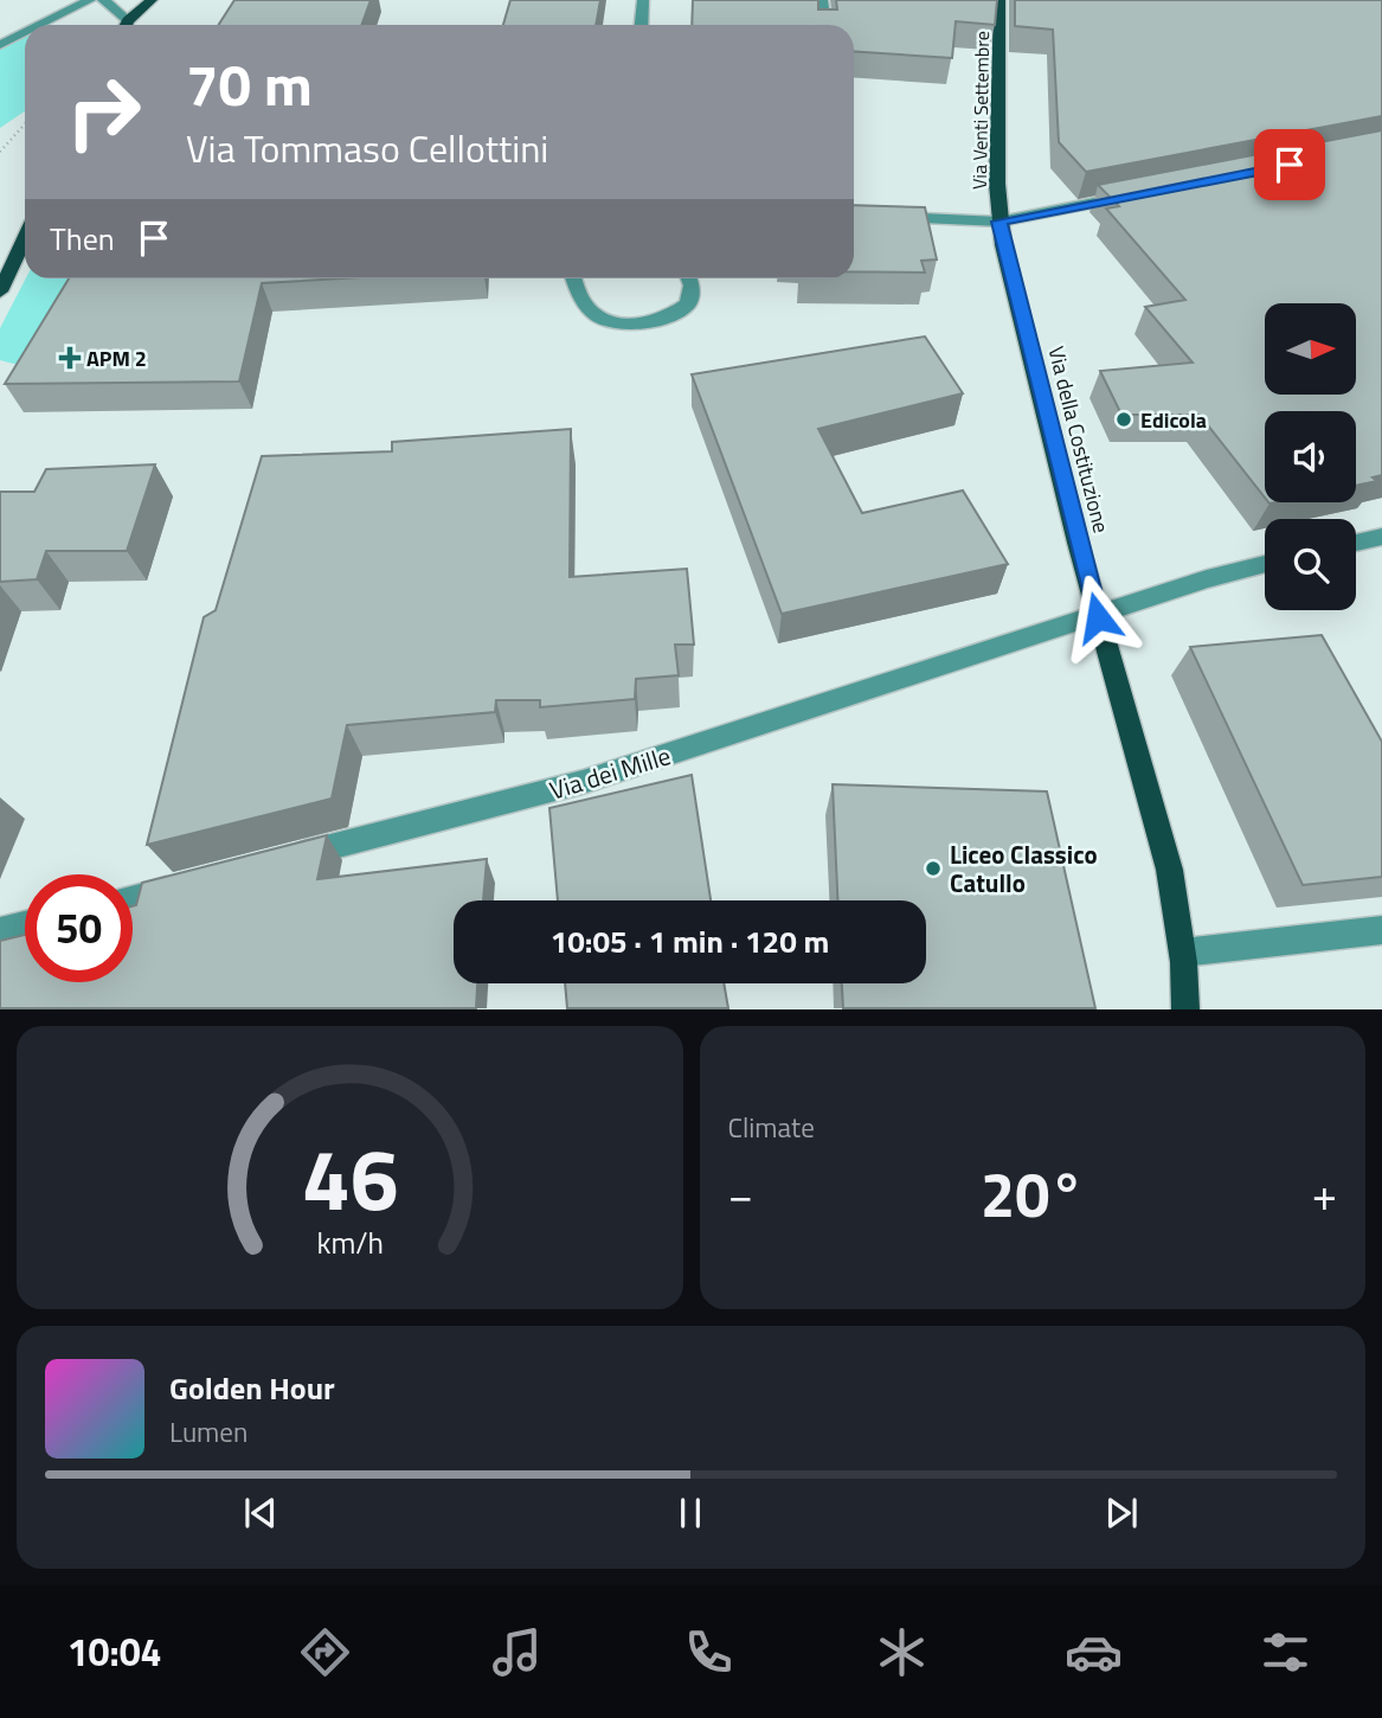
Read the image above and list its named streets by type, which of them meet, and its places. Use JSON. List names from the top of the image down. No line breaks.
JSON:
{"streets":{"main road":["Via Venti Settembre","Via della Costituzione"],"street":["Via dei Mille"]},"crossings":[["Via Venti Settembre","Via della Costituzione"],["Via della Costituzione","Via dei Mille"]],"places":{"health":["APM 2"],"other":["Edicola","Liceo Classico Catullo"]},"north":"right","page":{"turn":["70 m","Via Tommaso Cellottini"],"then":"Then","limit":"50","trip":"10:05 · 1 min · 120 m","tile":"Climate","heat":["−","20°","+"],"song":["Golden Hour","Lumen"],"tabs":"10:04","gauge":["46","km/h"]}}
